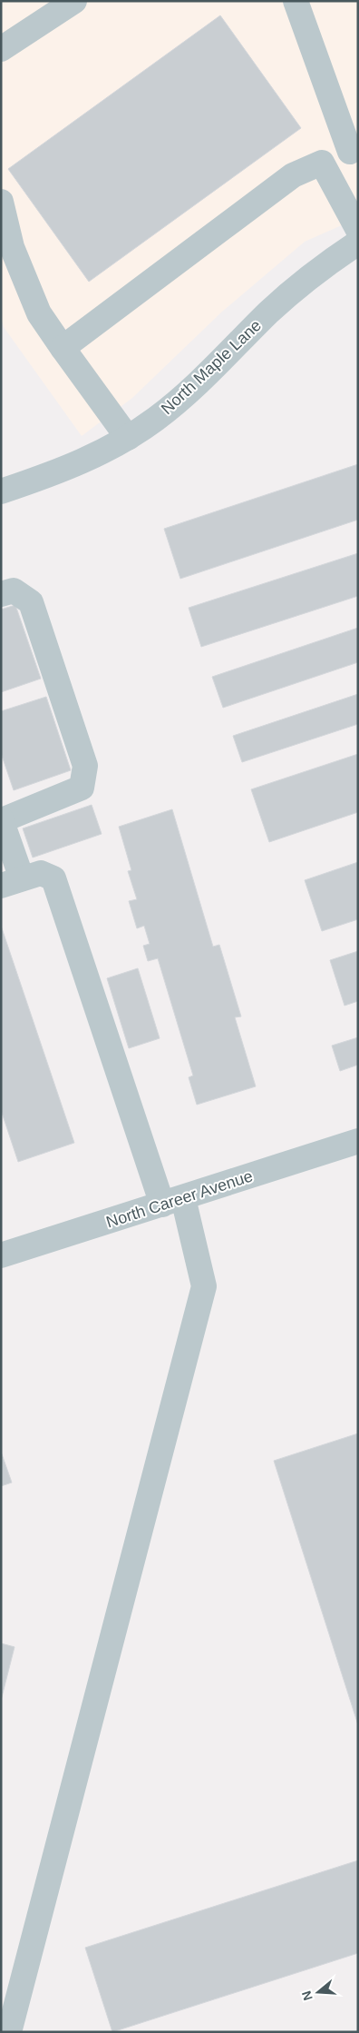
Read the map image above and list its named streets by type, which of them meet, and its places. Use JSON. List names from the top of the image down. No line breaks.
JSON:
{"streets":{"street":["North Maple Lane","North Career Avenue"]},"north":"left"}
